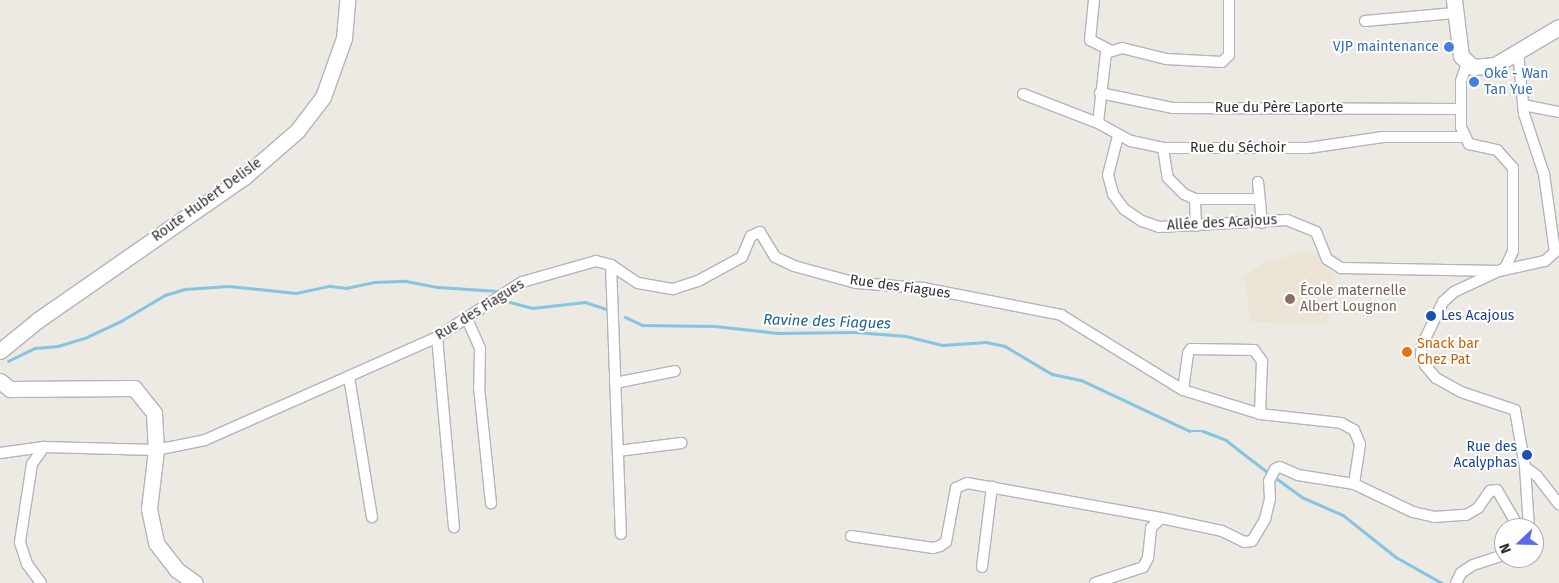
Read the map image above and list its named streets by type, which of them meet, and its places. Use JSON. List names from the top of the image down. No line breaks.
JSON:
{"streets":{"main road":["Route Hubert Delisle"],"street":["Rue du Père Laporte","Rue du Séchoir","Allée des Acajous","Rue des Fiagues"]},"crossings":[["Rue du Séchoir","Allée des Acajous"]],"water":["Ravine des Fiagues"],"places":["VJP maintenance","Oké - Wan Tan Yue","École maternelle Albert Lougnon","Les Acajous","Snack bar Chez Pat","Rue des Acalyphas"],"north":"left"}
